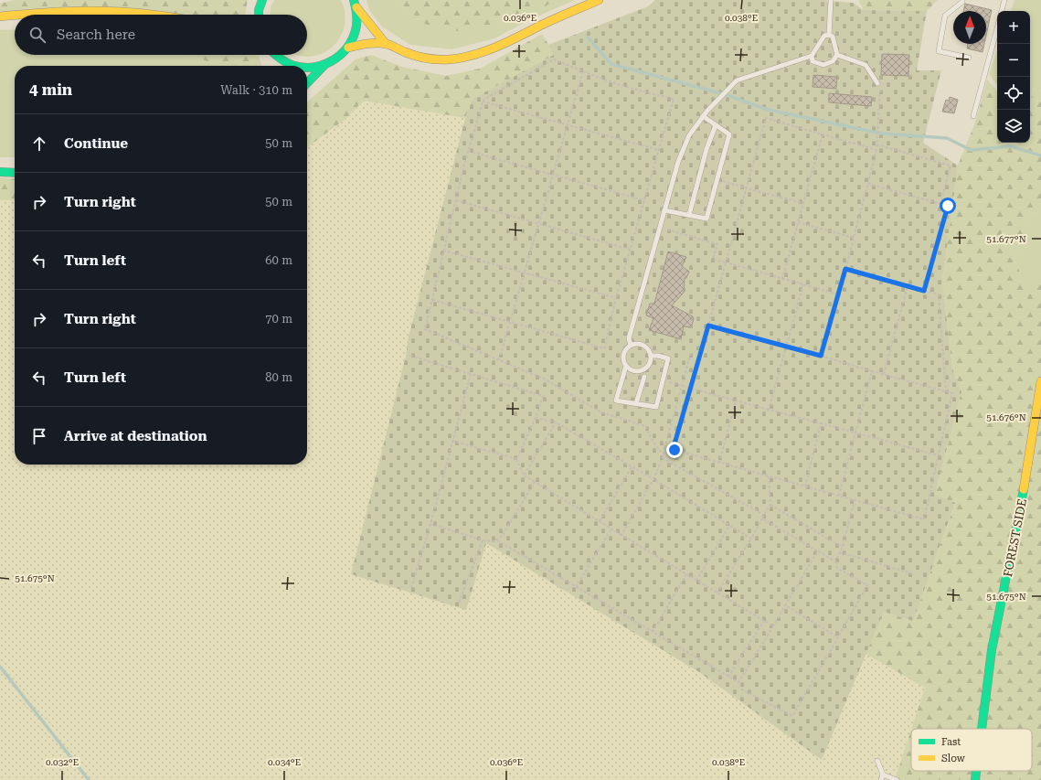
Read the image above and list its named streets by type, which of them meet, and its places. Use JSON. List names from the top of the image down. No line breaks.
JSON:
{"streets":{"main road":["FOREST SIDE"]},"legend":["Fast","Slow"],"north":"top","page":{"map_buttons":["+","−"],"search":"Search here","heading":["4 min","Walk · 310 m"],"list":[["Continue","50 m"],["Turn right","50 m"],["Turn left","60 m"],["Turn right","70 m"],["Turn left","80 m"],"Arrive at destination"]},"coordinates":["0.036°E","0.038°E","51.677°N","51.676°N","51.675°N","0.032°E","0.034°E"]}
